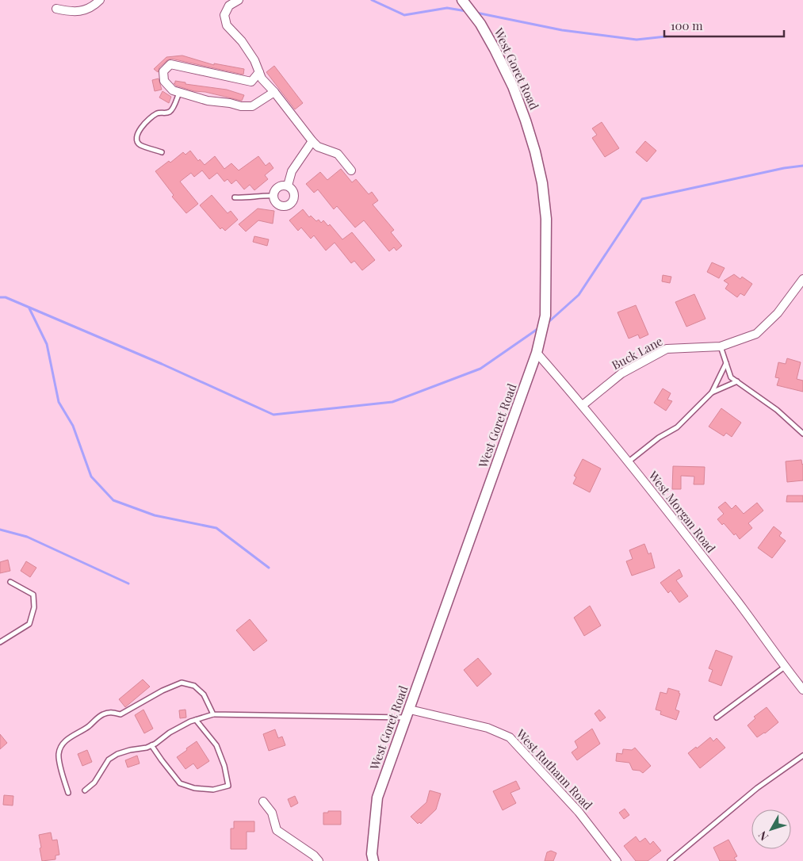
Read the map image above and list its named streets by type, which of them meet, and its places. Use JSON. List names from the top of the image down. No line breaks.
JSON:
{"streets":{"street":["West Goret Road","Buck Lane","West Morgan Road","West Ruthann Road"]},"crossings":[["West Goret Road","West Morgan Road"],["West Goret Road","West Ruthann Road"],["Buck Lane","West Morgan Road"]],"scale_bar":"100 m","north":"bottom left"}
